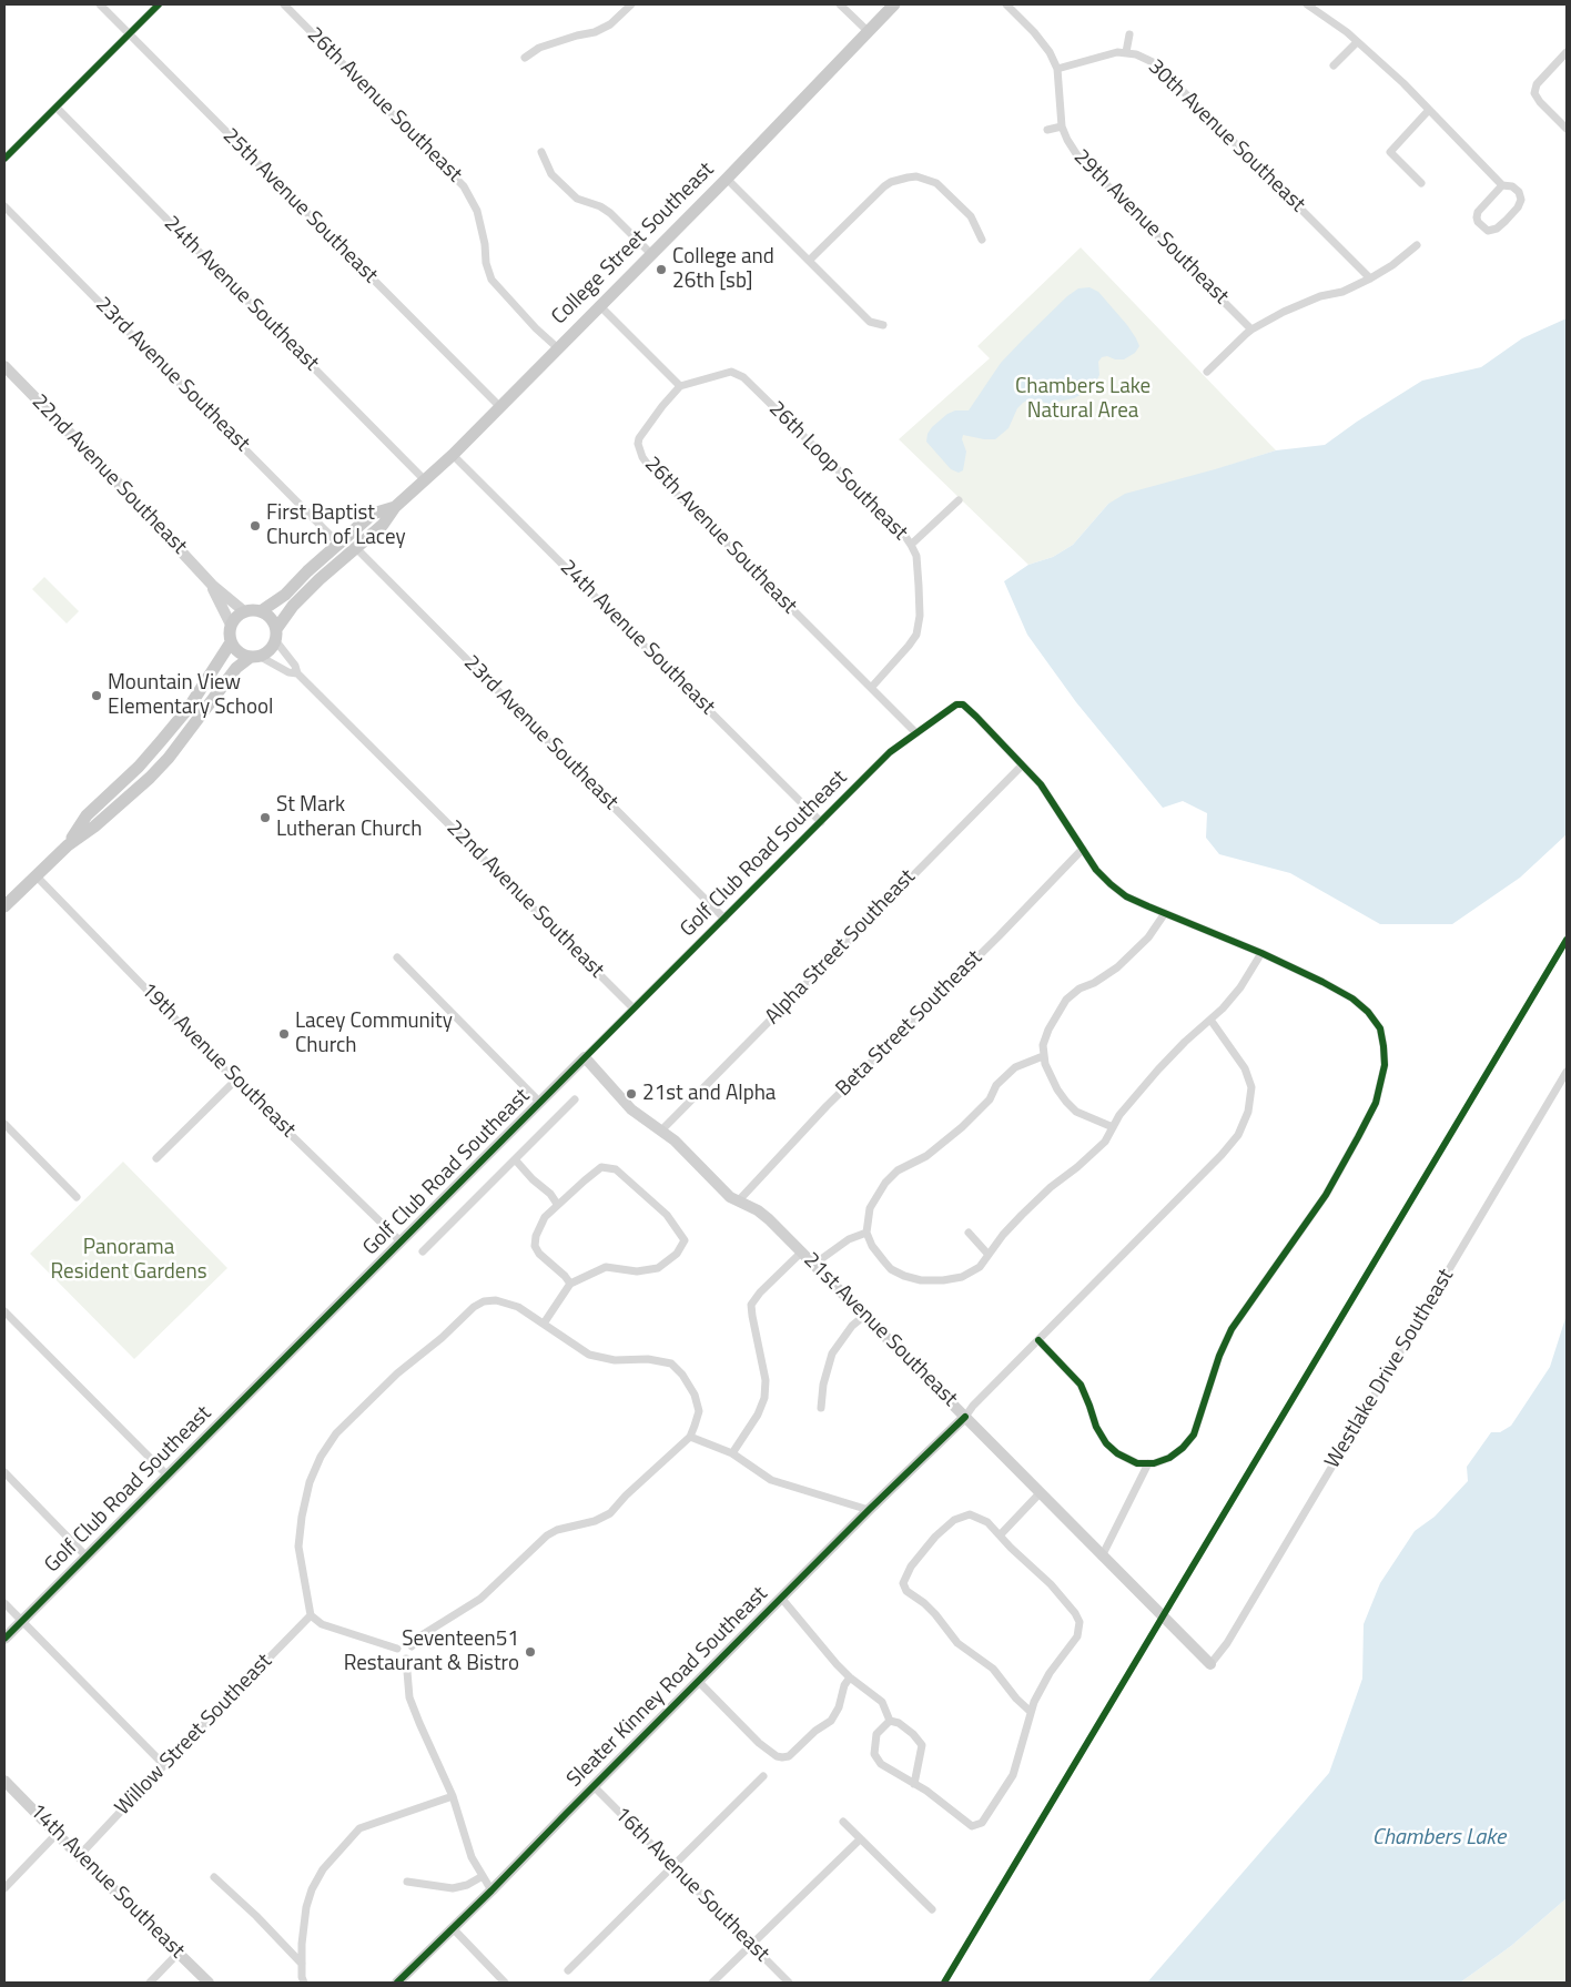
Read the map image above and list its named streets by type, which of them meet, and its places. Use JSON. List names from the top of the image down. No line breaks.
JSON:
{"streets":{"main road":["College Street Southeast"],"street":["26th Avenue Southeast","30th Avenue Southeast","25th Avenue Southeast","29th Avenue Southeast","24th Avenue Southeast","23rd Avenue Southeast","26th Loop Southeast","22nd Avenue Southeast","Golf Club Road Southeast","Alpha Street Southeast","Beta Street Southeast","19th Avenue Southeast","21st Avenue Southeast","Westlake Drive Southeast","Sleater Kinney Road Southeast","Willow Street Southeast","14th Avenue Southeast","16th Avenue Southeast"]},"crossings":[["26th Avenue Southeast","College Street Southeast"],["26th Avenue Southeast","26th Loop Southeast"],["26th Avenue Southeast","Golf Club Road Southeast"],["30th Avenue Southeast","29th Avenue Southeast"],["25th Avenue Southeast","College Street Southeast"],["College Street Southeast","24th Avenue Southeast"],["College Street Southeast","23rd Avenue Southeast"],["College Street Southeast","22nd Avenue Southeast"],["24th Avenue Southeast","Golf Club Road Southeast"],["23rd Avenue Southeast","Golf Club Road Southeast"],["22nd Avenue Southeast","Golf Club Road Southeast"],["Golf Club Road Southeast","Alpha Street Southeast"],["Golf Club Road Southeast","Beta Street Southeast"],["Golf Club Road Southeast","19th Avenue Southeast"],["Golf Club Road Southeast","21st Avenue Southeast"],["Alpha Street Southeast","21st Avenue Southeast"],["Beta Street Southeast","21st Avenue Southeast"],["21st Avenue Southeast","Westlake Drive Southeast"],["21st Avenue Southeast","Sleater Kinney Road Southeast"],["Sleater Kinney Road Southeast","16th Avenue Southeast"],["Willow Street Southeast","14th Avenue Southeast"]],"water":["Chambers Lake"],"parks":["Chambers Lake Natural Area","Panorama Resident Gardens"],"places":["College and 26th [sb]","First Baptist Church of Lacey","Mountain View Elementary School","St Mark Lutheran Church","Lacey Community Church","21st and Alpha","Seventeen51 Restaurant & Bistro"]}
